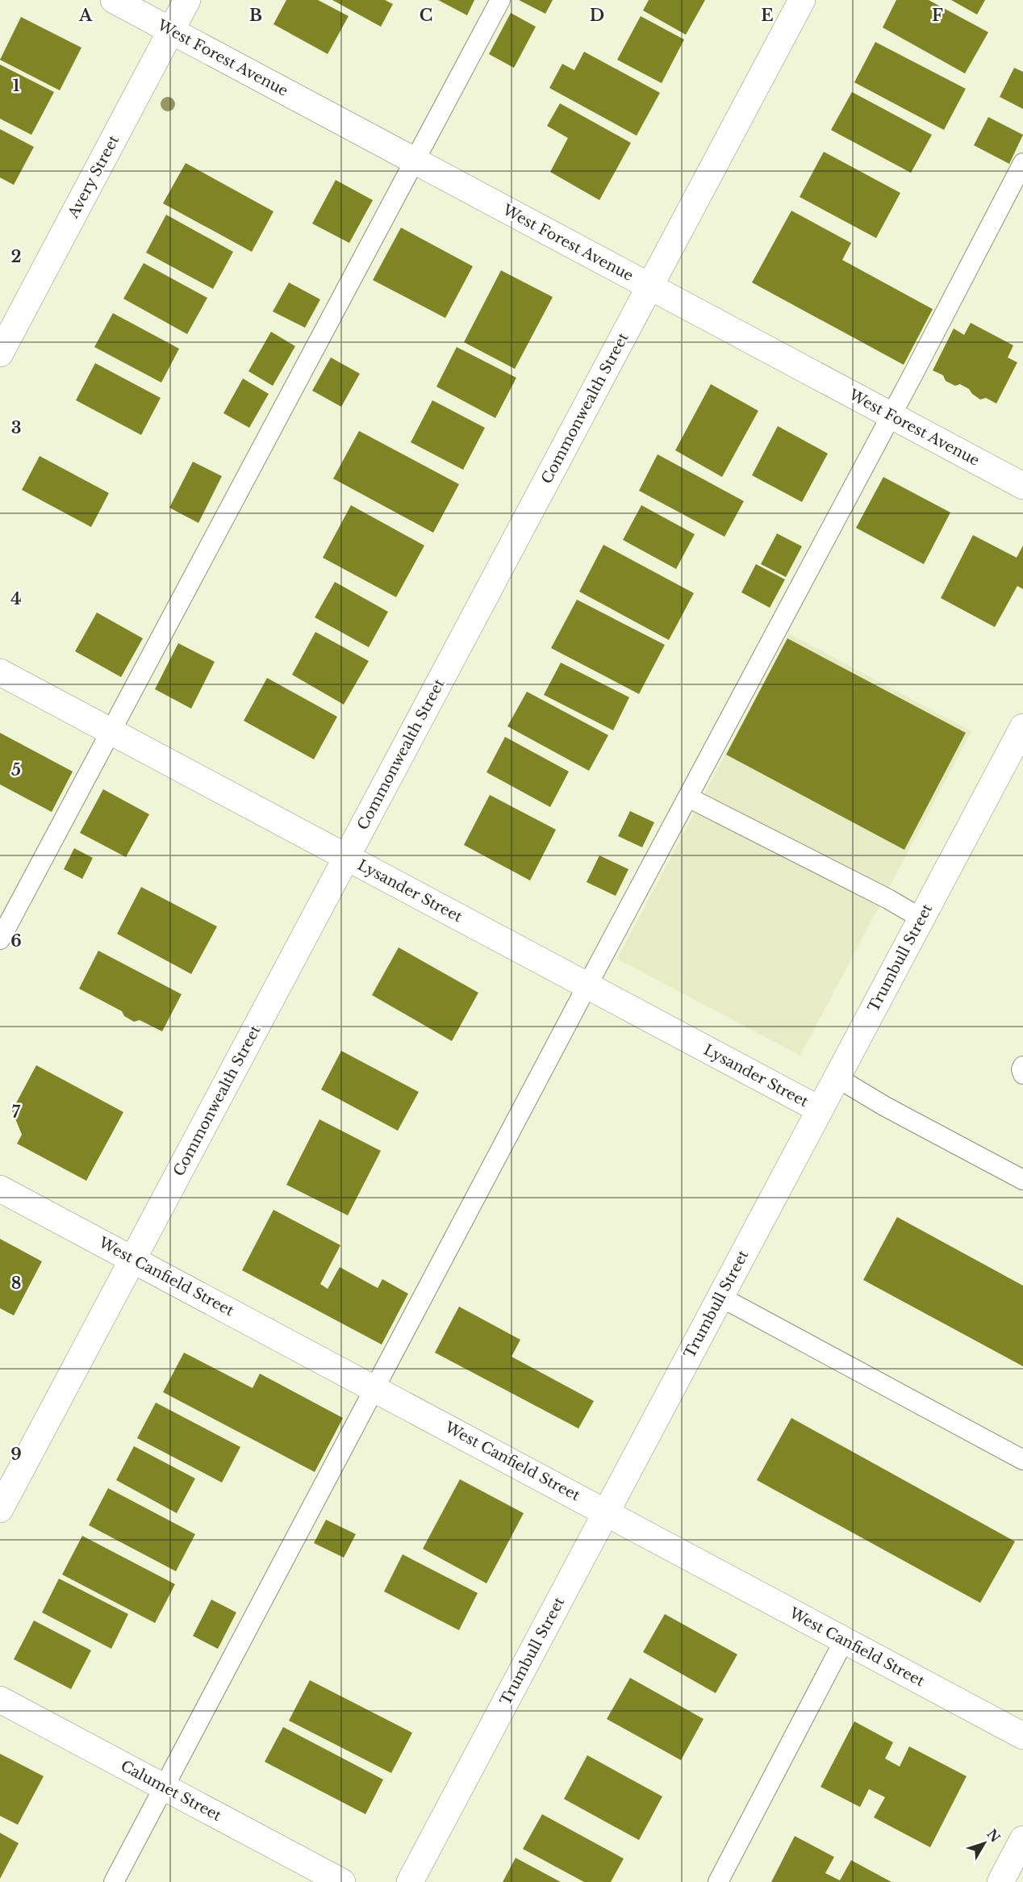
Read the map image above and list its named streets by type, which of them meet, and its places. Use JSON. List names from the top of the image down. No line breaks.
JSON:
{"streets":{"street":["West Forest Avenue","Avery Street","Commonwealth Street","Lysander Street","Trumbull Street","West Canfield Street","Calumet Street"]},"crossings":[["West Forest Avenue","Avery Street"],["West Forest Avenue","Commonwealth Street"],["Commonwealth Street","Lysander Street"],["Commonwealth Street","West Canfield Street"],["Lysander Street","Trumbull Street"],["Trumbull Street","West Canfield Street"]],"north":"top right","grid":{"columns":["A","B","C","D","E","F"],"rows":["1","2","3","4","5","6","7","8","9"]}}
